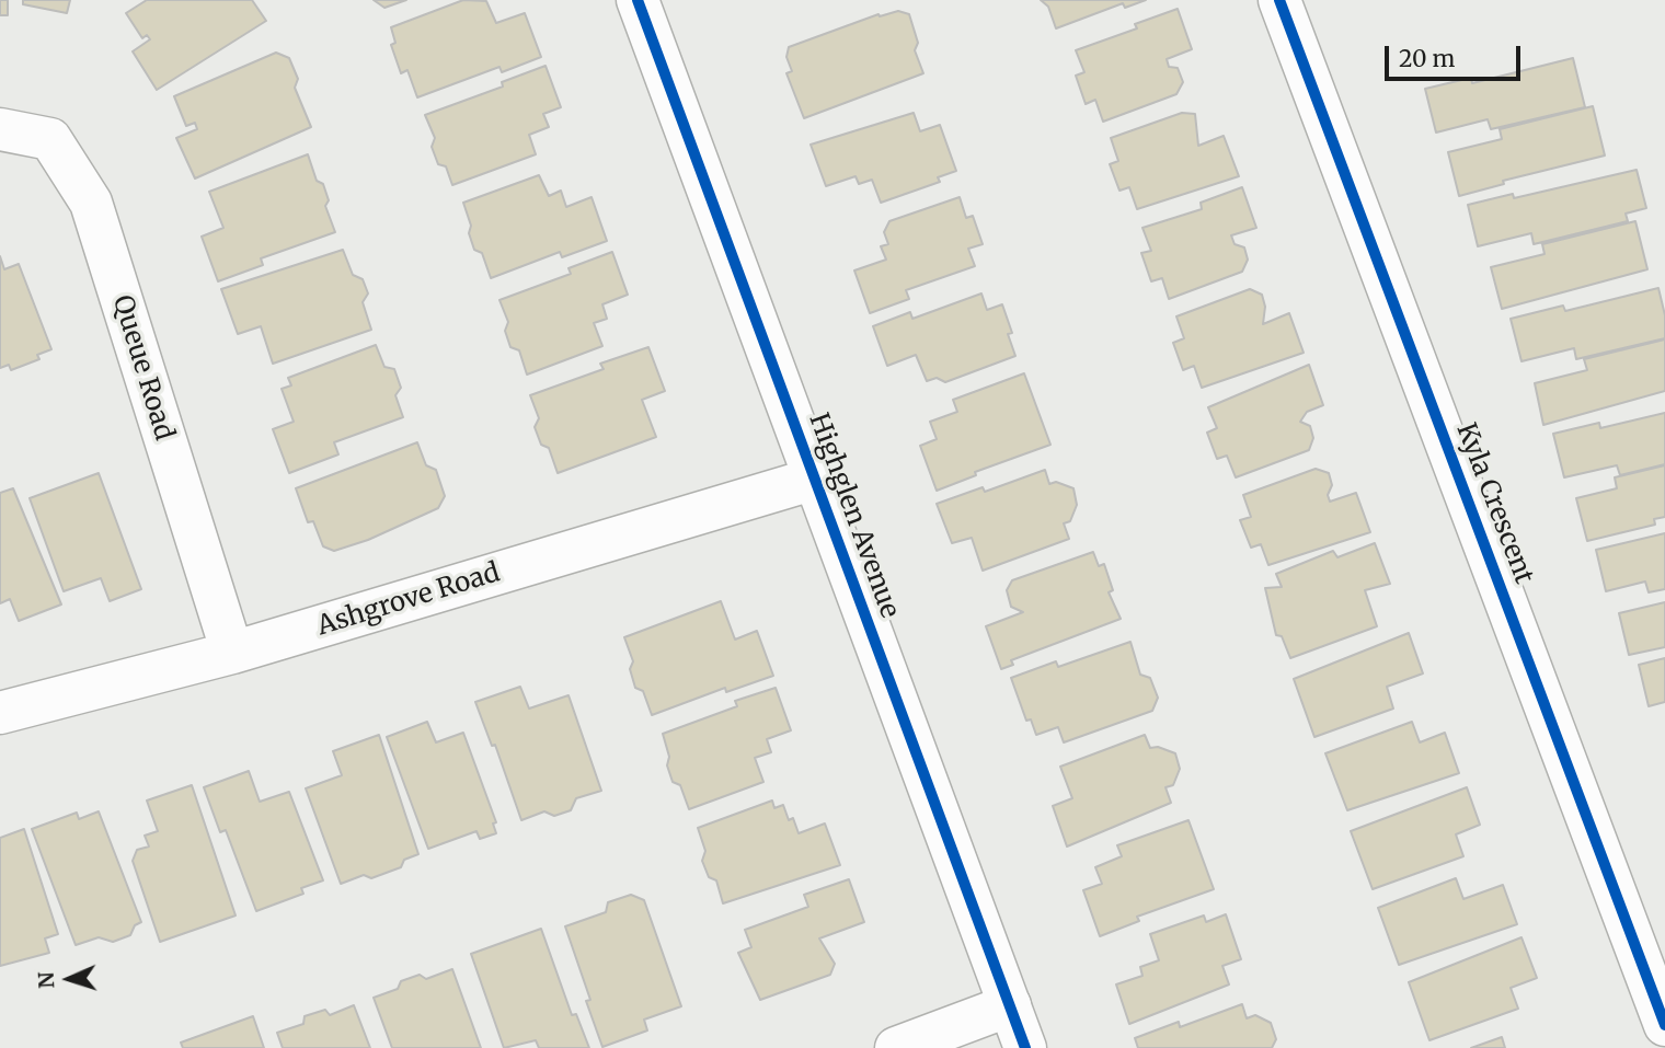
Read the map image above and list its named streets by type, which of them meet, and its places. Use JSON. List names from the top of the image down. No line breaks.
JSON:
{"streets":{"street":["Queue Road","Kyla Crescent","Highglen Avenue","Ashgrove Road"]},"crossings":[["Queue Road","Ashgrove Road"],["Highglen Avenue","Ashgrove Road"]],"scale_bar":"20 m","north":"left"}
